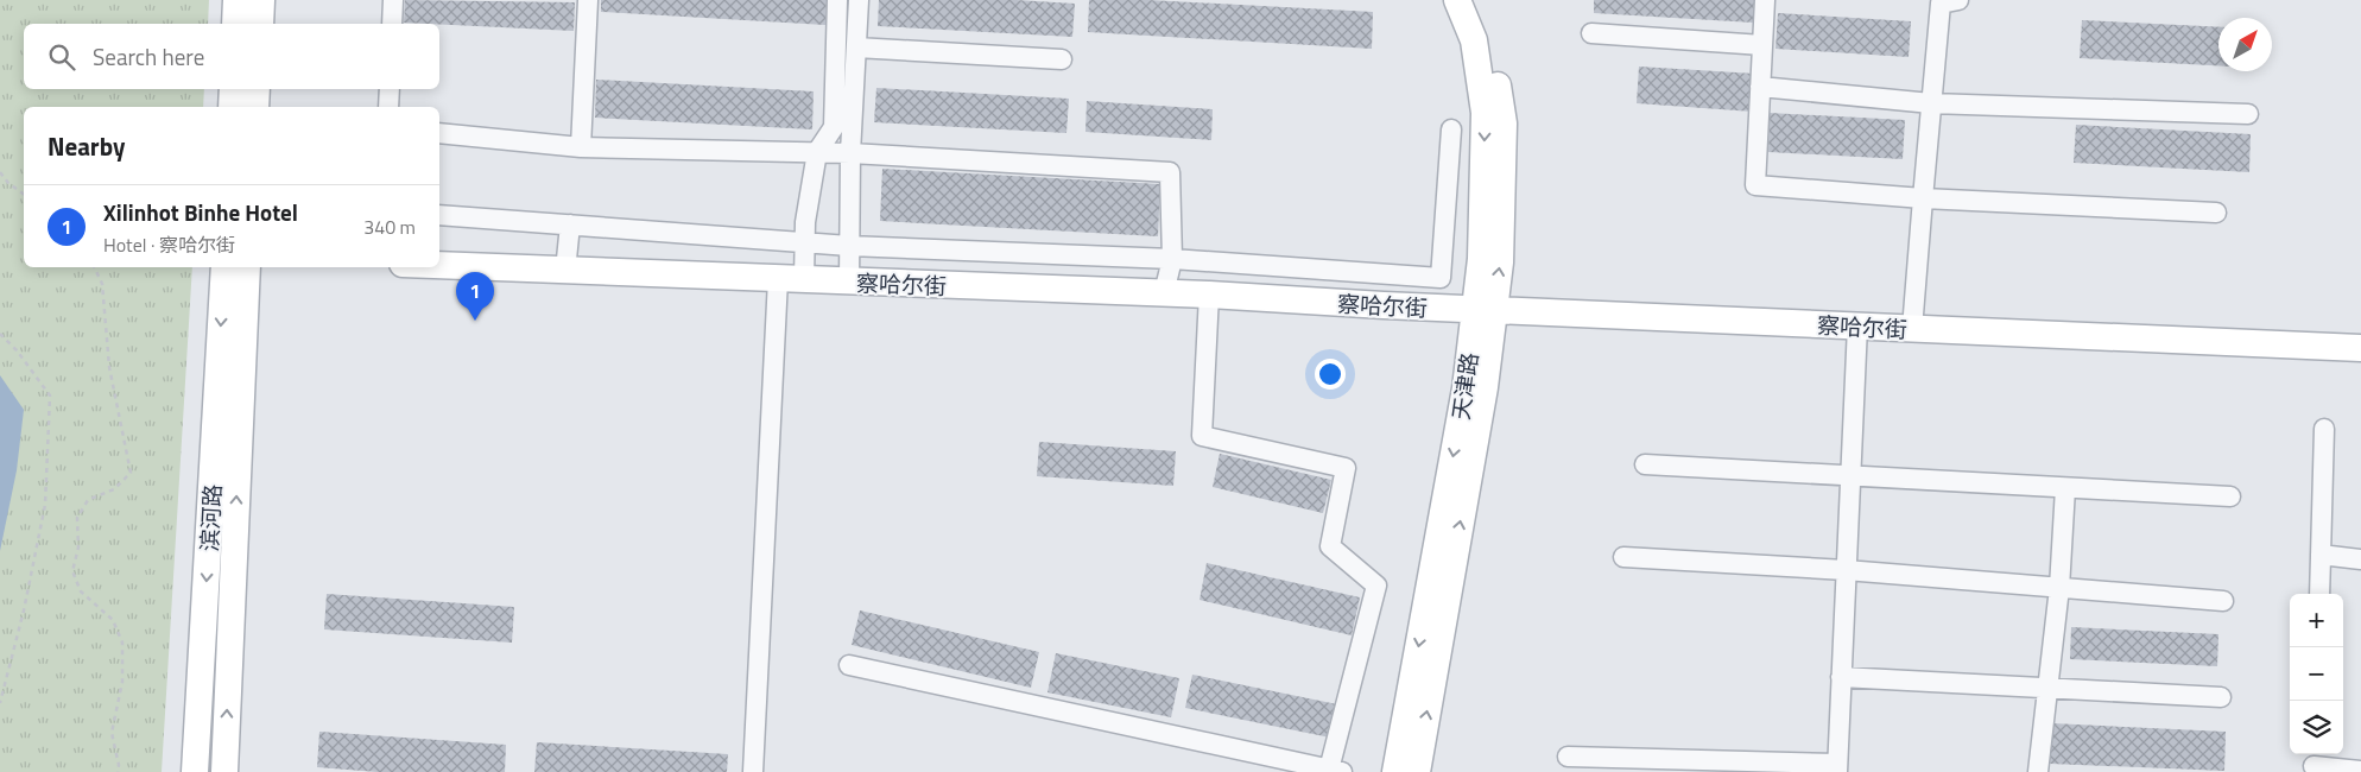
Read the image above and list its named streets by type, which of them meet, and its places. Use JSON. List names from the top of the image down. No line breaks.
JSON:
{"streets":{"street":["察哈尔街","天津路","滨河路"]},"crossings":[["察哈尔街","天津路"]],"north":"top right","page":{"search":"Search here","heading":"Nearby","list":[{"mark":"1","name":"Xilinhot Binhe Hotel","note":"Hotel · 察哈尔街","value":"340 m"}],"pins":"1","map_buttons":["+","−"]}}
